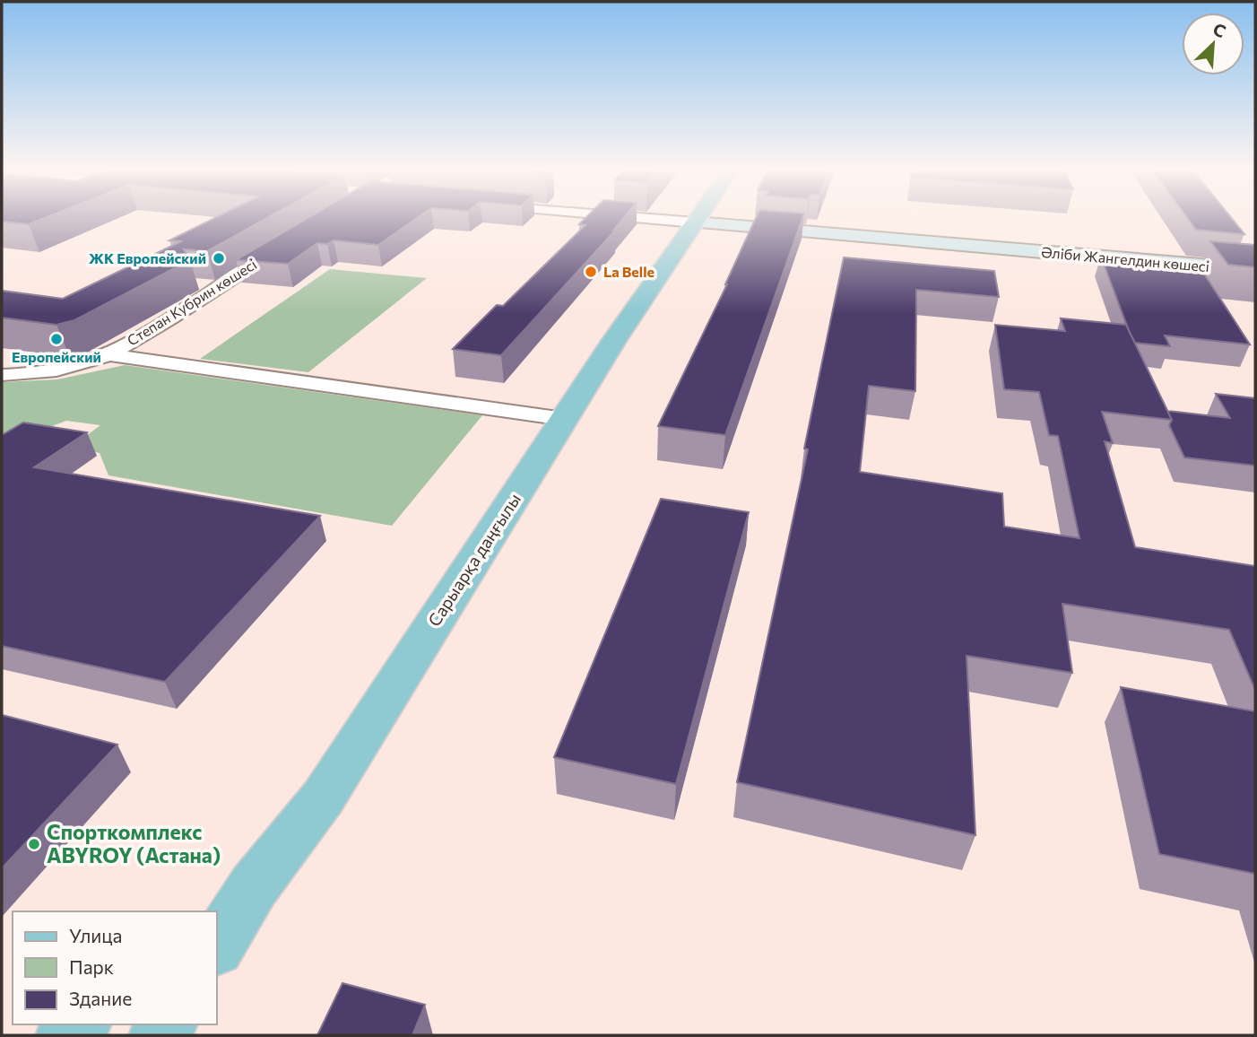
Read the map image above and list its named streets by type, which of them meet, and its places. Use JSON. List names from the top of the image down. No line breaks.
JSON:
{"streets":{"main road":["Сарыарқа даңғылы"],"street":["Әліби Жангелдин көшесі","Степан Кубрин көшесі"]},"crossings":[["Әліби Жангелдин көшесі","Сарыарқа даңғылы"]],"places":["ЖК Европейский","La Belle","Европейский","Спорткомплекс ABYROY (Астана)"],"legend":["Улица","Парк","Здание"],"north":"top right"}
